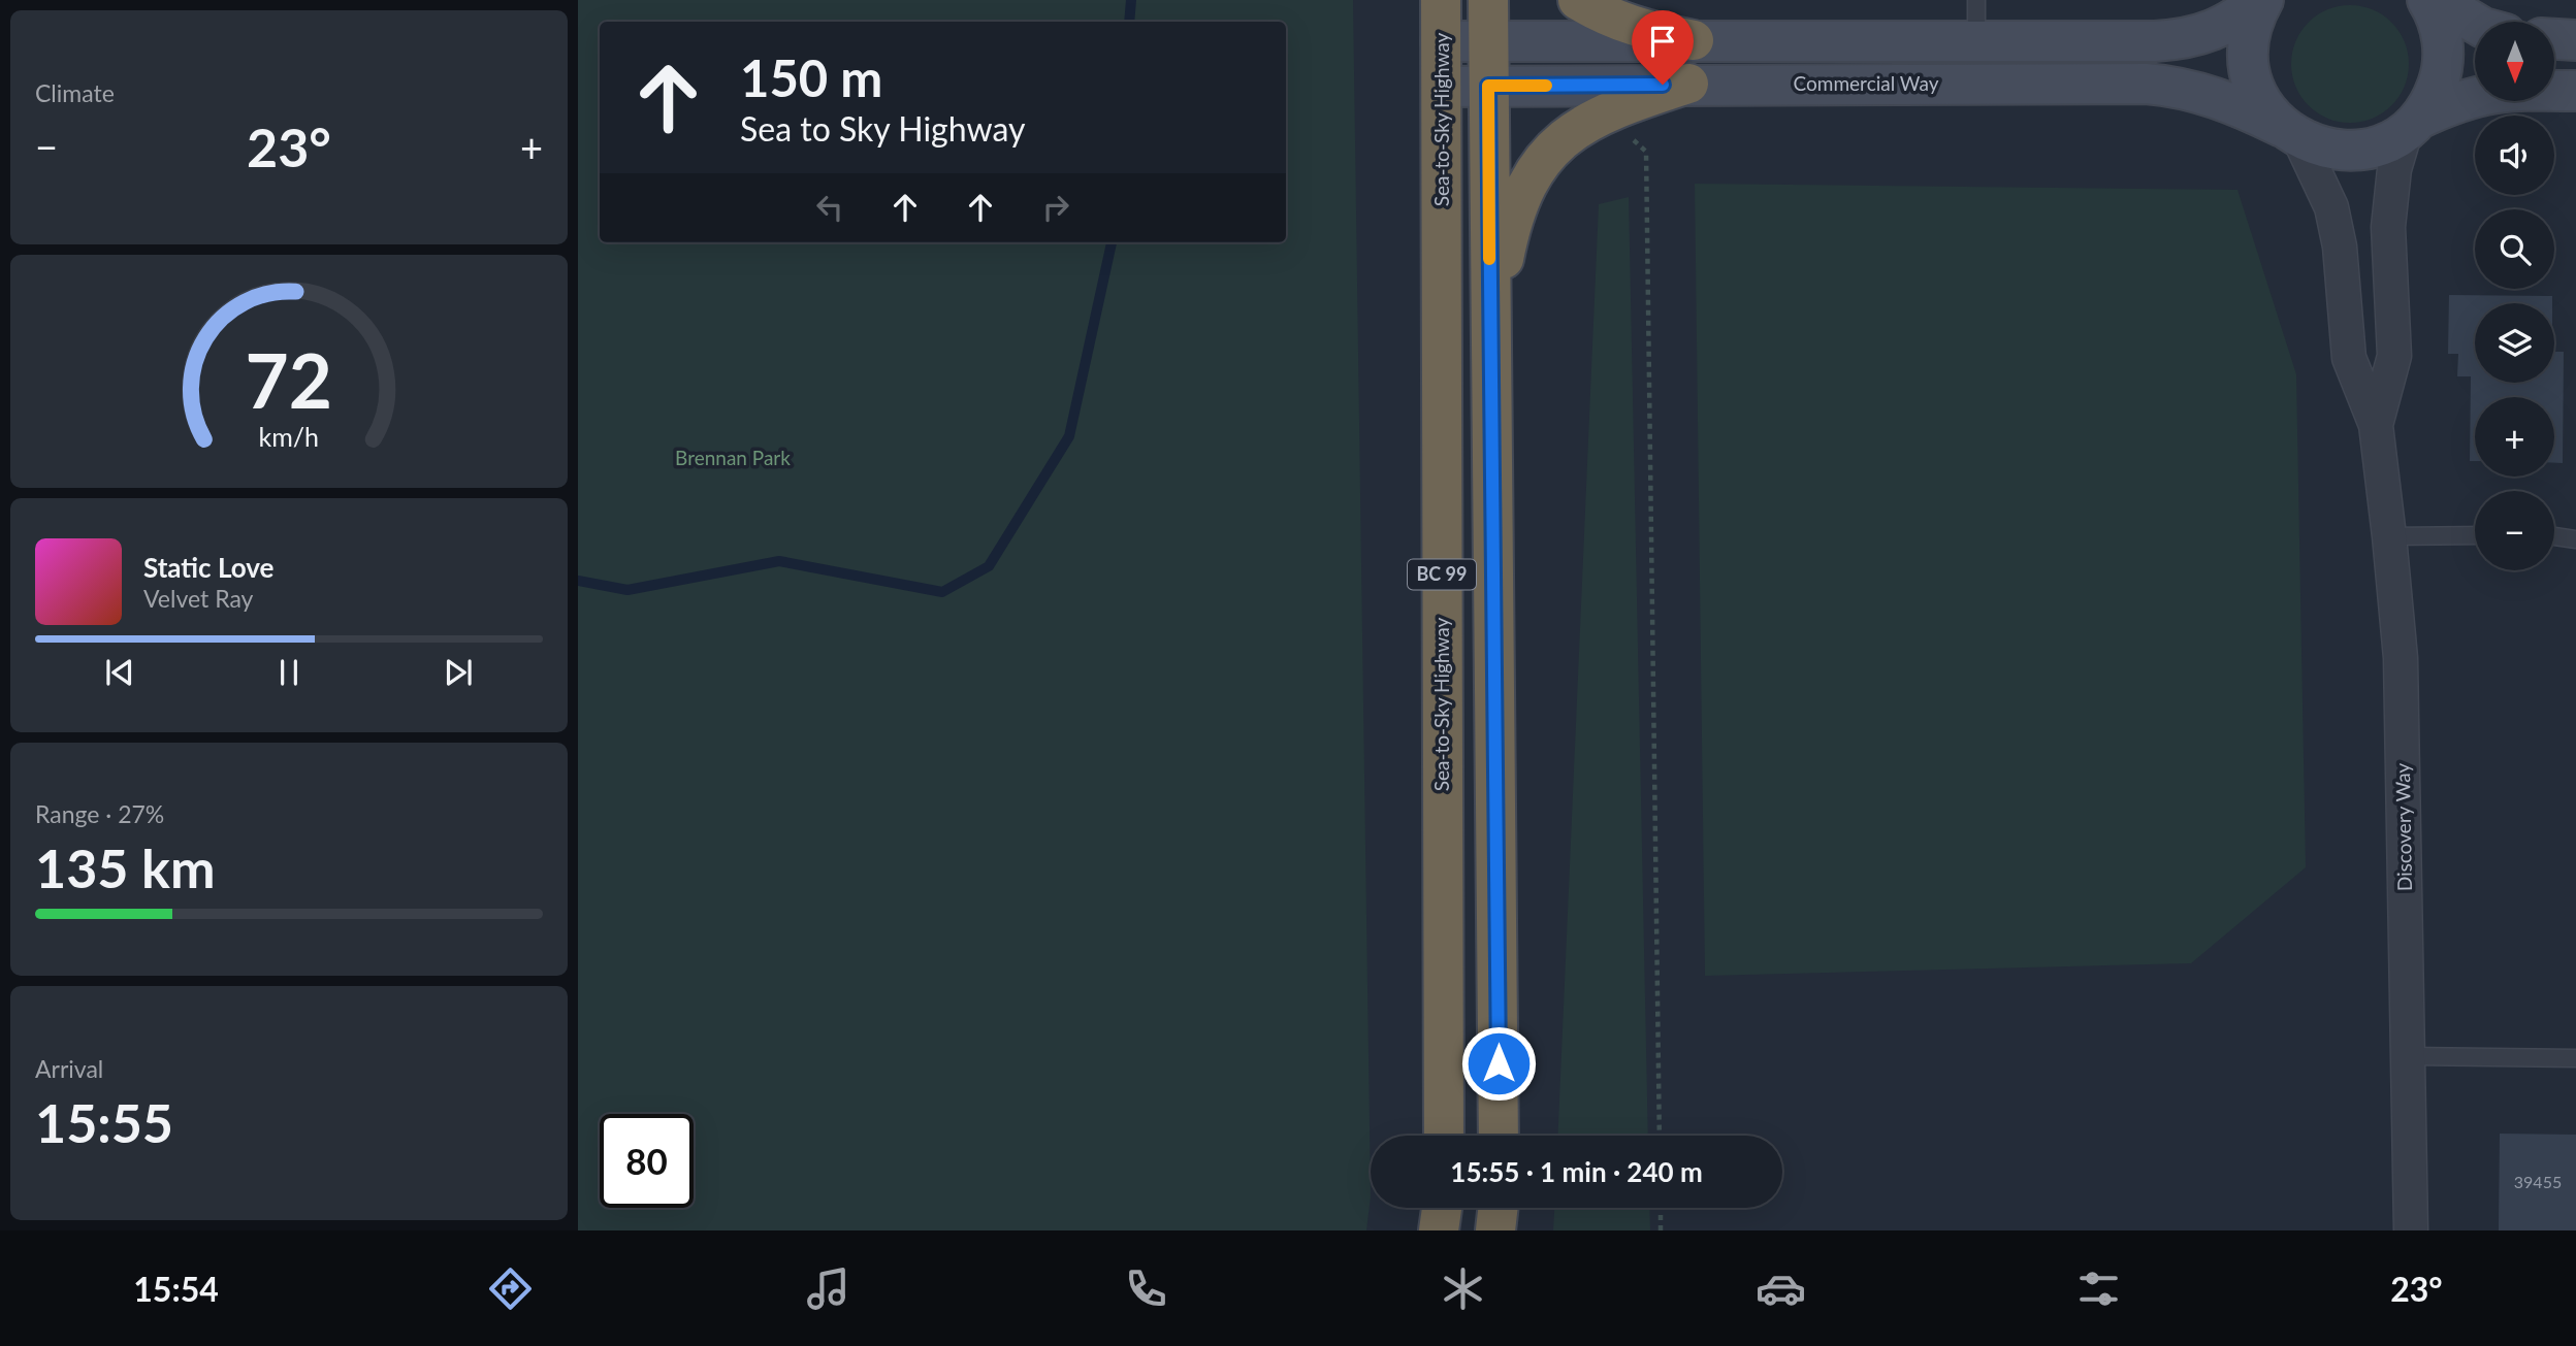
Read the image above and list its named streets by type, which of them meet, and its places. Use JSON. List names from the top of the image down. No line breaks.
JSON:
{"streets":{"highway":["Sea-to-Sky Highway","BC 99"],"street":["Commercial Way","Discovery Way"]},"crossings":[["Commercial Way","Sea-to-Sky Highway"],["Commercial Way","Discovery Way"]],"parks":["Brennan Park"],"house_numbers":["39455"],"north":"bottom","page":{"tile":["Climate",["Range · 27%","135 km"],["Arrival","15:55"]],"map_buttons":["+","−"],"turn":["150 m","Sea to Sky Highway"],"heat":["−","23°","+"],"song":["Static Love","Velvet Ray"],"limit":"80","trip":"15:55 · 1 min · 240 m","tabs":["15:54","23°"],"gauge":["72","km/h"]}}
